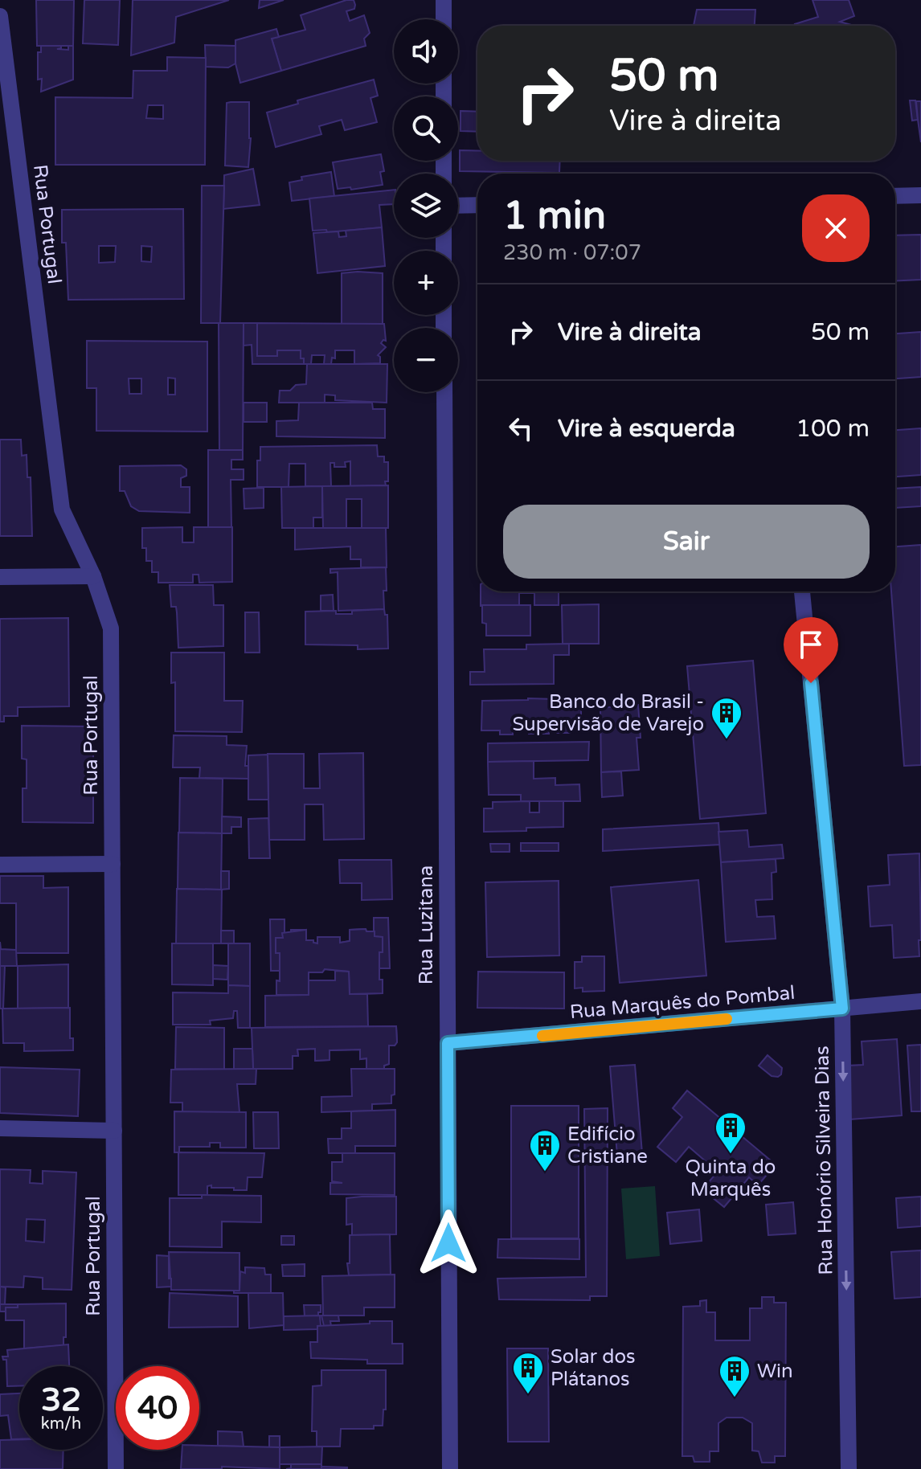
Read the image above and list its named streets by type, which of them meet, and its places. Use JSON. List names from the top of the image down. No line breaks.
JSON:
{"streets":{"street":["Rua Portugal","Rua Luzitana","Rua Marquês do Pombal","Rua Honório Silveira Dias"]},"crossings":[["Rua Luzitana","Rua Marquês do Pombal"],["Rua Marquês do Pombal","Rua Honório Silveira Dias"]],"one_way":["Rua Honório Silveira Dias"],"places":{"building":["Banco do Brasil - Supervisão de Varejo","Quinta do Marquês","Edifício Cristiane","Solar dos Plátanos","Win"]},"page":{"map_buttons":["+","−"],"turn":["50 m","Vire à direita"],"heading":["1 min","230 m · 07:07"],"list":[{"name":"Vire à direita","value":"50 m"},{"name":"Vire à esquerda","value":"100 m"}],"buttons":"Sair","speed":"32 km/h","limit":"40"}}
